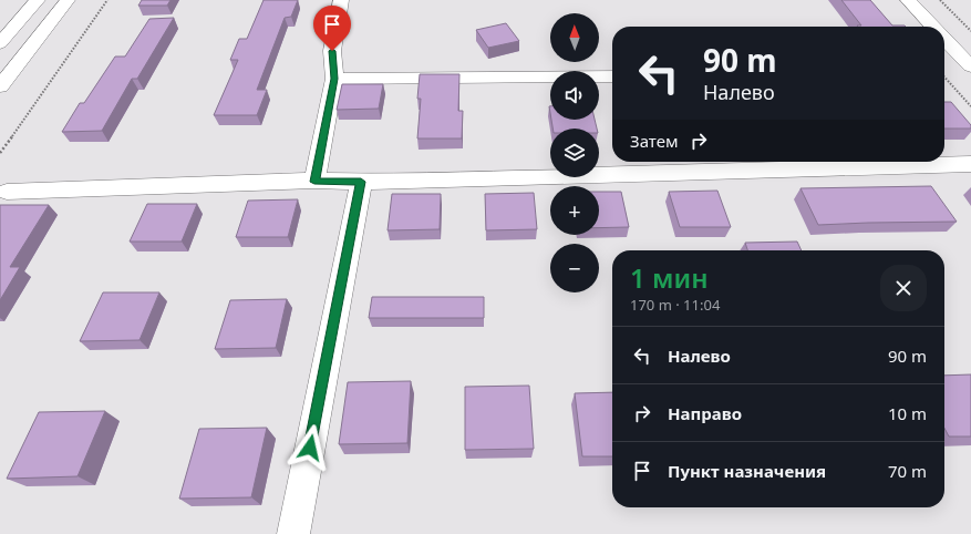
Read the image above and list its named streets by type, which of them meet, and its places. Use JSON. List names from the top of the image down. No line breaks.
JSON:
{"north":"top","page":{"map_buttons":["+","−"],"turn":["90 m","Налево"],"then":"Затем","heading":["1 мин","170 m · 11:04"],"list":[{"name":"Налево","value":"90 m"},{"name":"Направо","value":"10 m"},{"name":"Пункт назначения","value":"70 m"}]}}
